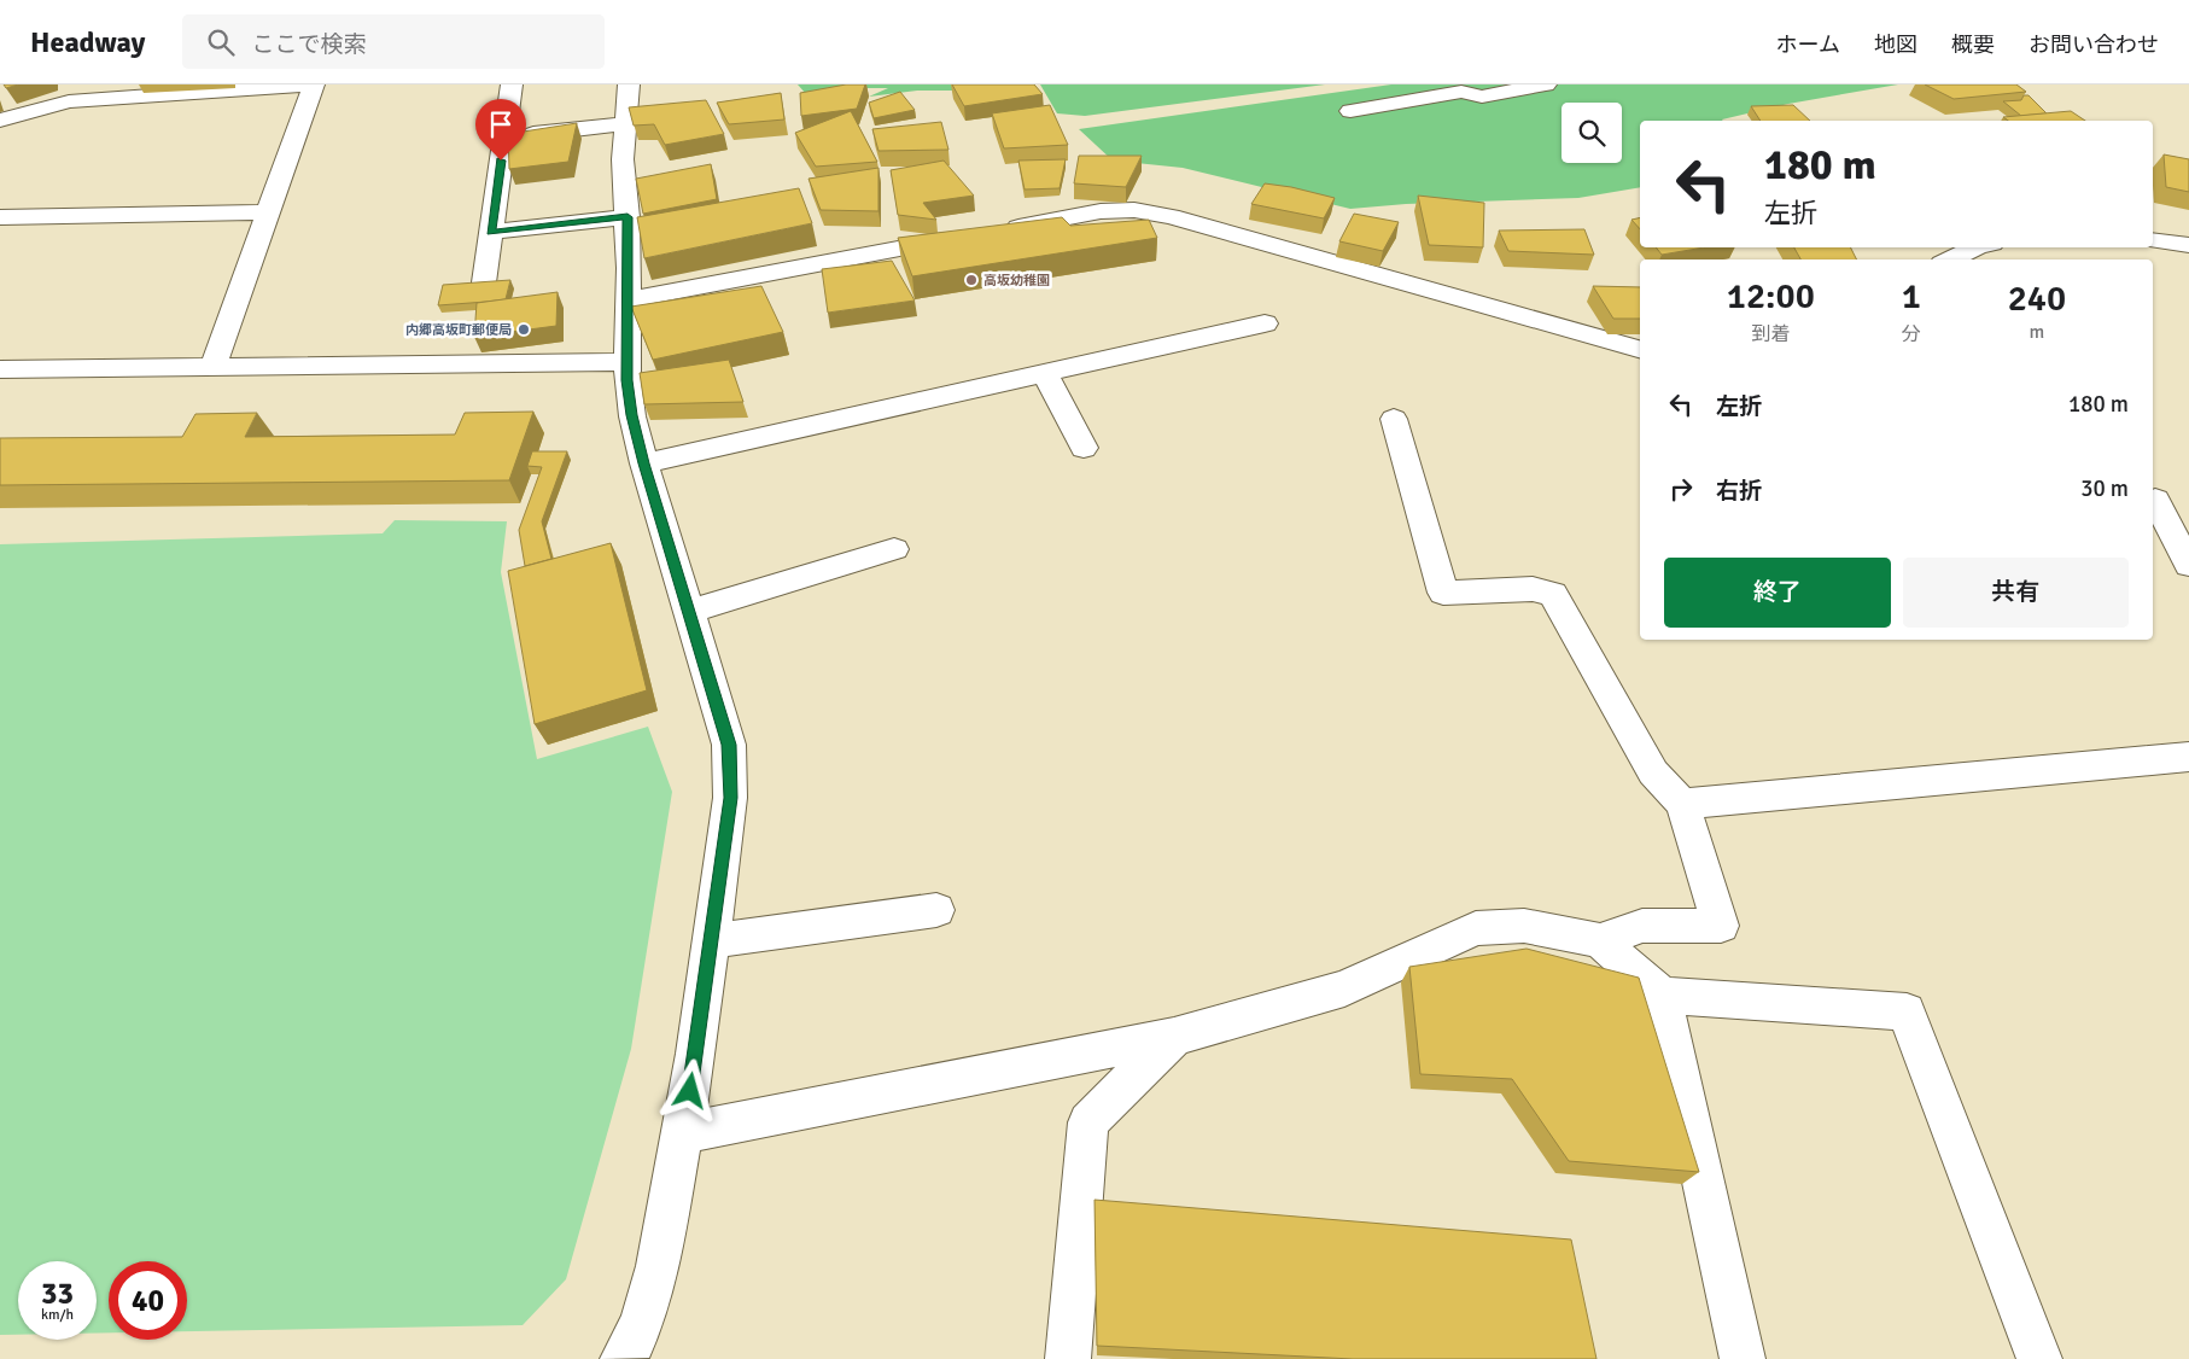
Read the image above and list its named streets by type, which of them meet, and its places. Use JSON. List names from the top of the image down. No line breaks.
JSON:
{"places":["高坂幼稚園","内郷高坂町郵便局"],"page":{"header":"Headway","search":"ここで検索","nav":["ホーム","地図","概要","お問い合わせ"],"turn":["180 m","左折"],"eta":["12:00","到着","1","分","240","m"],"list":[{"name":"左折","value":"180 m"},{"name":"右折","value":"30 m"}],"buttons":["終了","共有"],"speed":"33 km/h","limit":"40"}}
